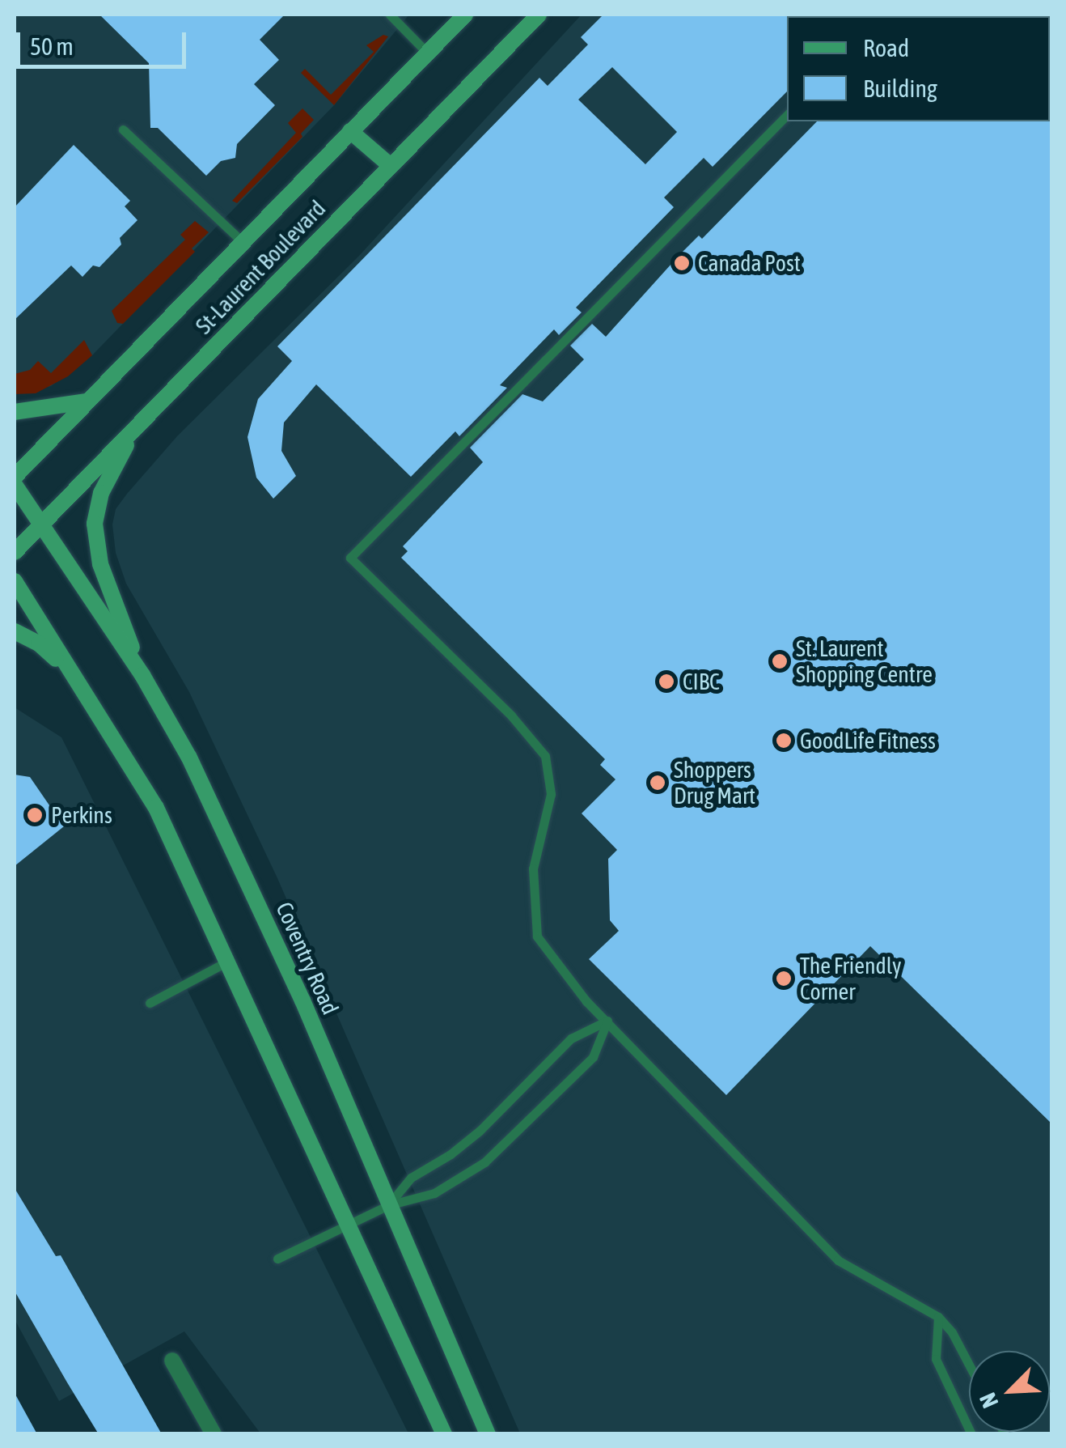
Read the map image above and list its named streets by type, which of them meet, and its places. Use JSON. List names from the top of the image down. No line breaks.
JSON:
{"streets":{"main road":["St-Laurent Boulevard","Coventry Road"]},"crossings":[["St-Laurent Boulevard","Coventry Road"]],"places":["Canada Post","St. Laurent Shopping Centre","CIBC","GoodLife Fitness","Shoppers Drug Mart","Perkins","The Friendly Corner"],"legend":["Road","Building"],"scale_bar":"50 m","north":"bottom left"}
